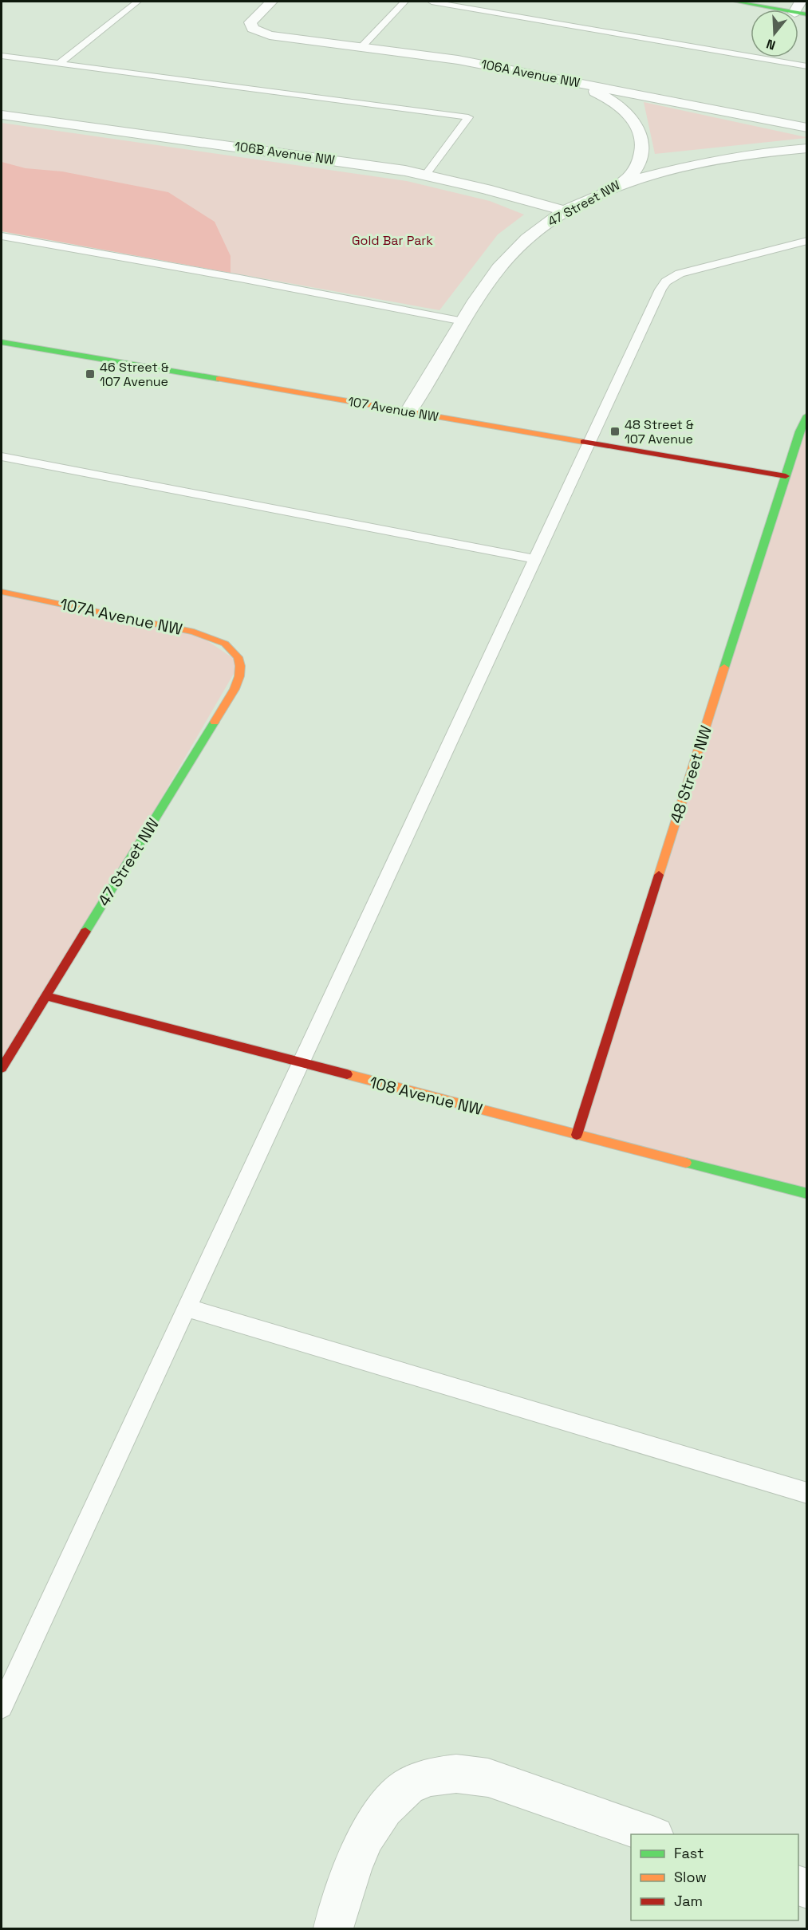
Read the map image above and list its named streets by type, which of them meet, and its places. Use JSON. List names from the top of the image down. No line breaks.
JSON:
{"streets":{"street":["106A Avenue NW","106B Avenue NW","47 Street NW","107 Avenue NW","107A Avenue NW","48 Street NW","108 Avenue NW"]},"crossings":[["106A Avenue NW","47 Street NW"],["106B Avenue NW","47 Street NW"],["47 Street NW","107 Avenue NW"],["47 Street NW","107A Avenue NW"],["47 Street NW","108 Avenue NW"],["107 Avenue NW","48 Street NW"],["48 Street NW","108 Avenue NW"]],"parks":["Gold Bar Park"],"places":{"transit":["46 Street & 107 Avenue","48 Street & 107 Avenue"]},"legend":["Fast","Slow","Jam"],"north":"bottom"}
